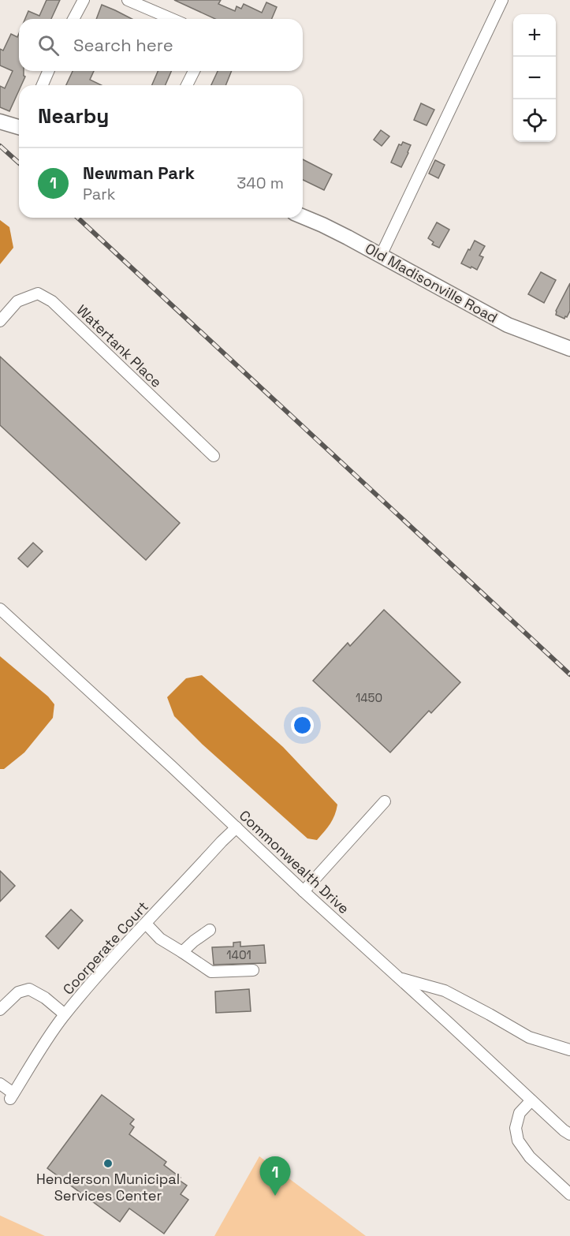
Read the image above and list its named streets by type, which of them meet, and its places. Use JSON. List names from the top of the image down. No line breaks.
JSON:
{"streets":{"main road":["Old Madisonville Road"],"street":["Watertank Place","Commonwealth Drive","Coorperate Court"]},"crossings":[["Commonwealth Drive","Coorperate Court"]],"places":["Henderson Municipal Services Center"],"house_numbers":["1450","1401"],"page":{"map_buttons":["+","−"],"search":"Search here","heading":"Nearby","list":[{"mark":"1","name":"Newman Park","note":"Park","value":"340 m"}],"pins":"1"}}
